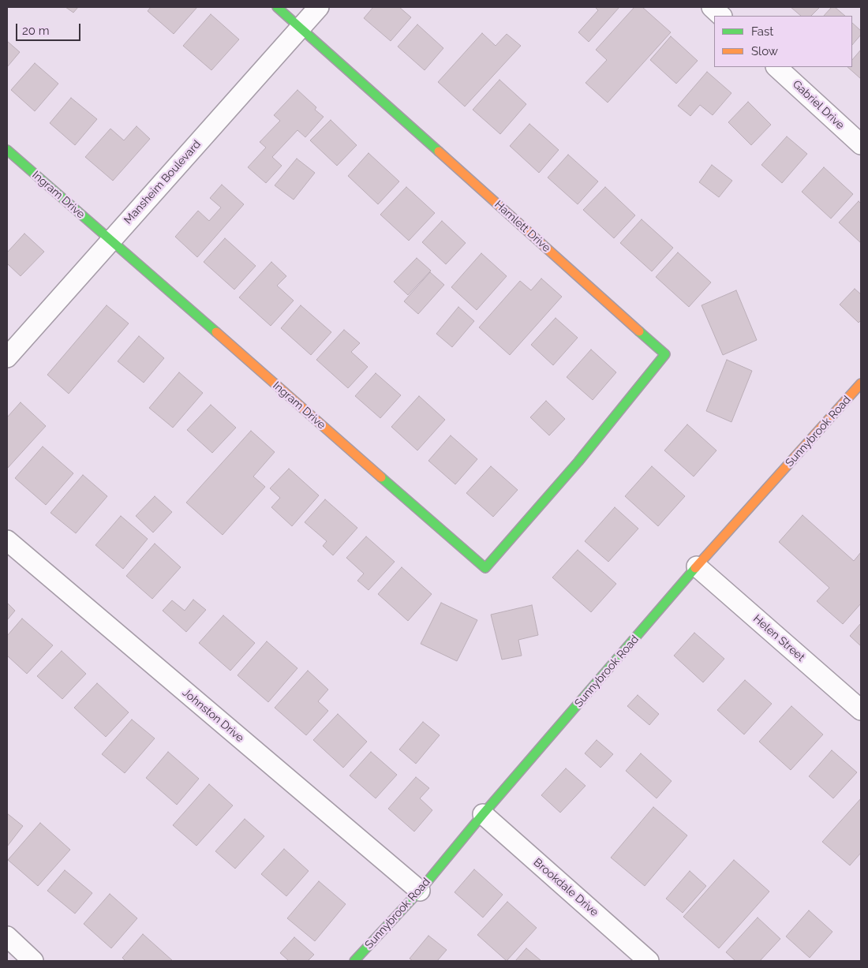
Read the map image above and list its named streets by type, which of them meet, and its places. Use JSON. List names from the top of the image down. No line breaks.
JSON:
{"streets":{"street":["Gabriel Drive","Mansheim Boulevard","Ingram Drive","Hamlett Drive","Sunnybrook Road","Helen Street","Johnston Drive","Brookdale Drive"]},"crossings":[["Mansheim Boulevard","Ingram Drive"],["Mansheim Boulevard","Hamlett Drive"],["Ingram Drive","Hamlett Drive"],["Sunnybrook Road","Helen Street"],["Sunnybrook Road","Johnston Drive"],["Sunnybrook Road","Brookdale Drive"]],"legend":["Fast","Slow"],"scale_bar":"20 m"}
